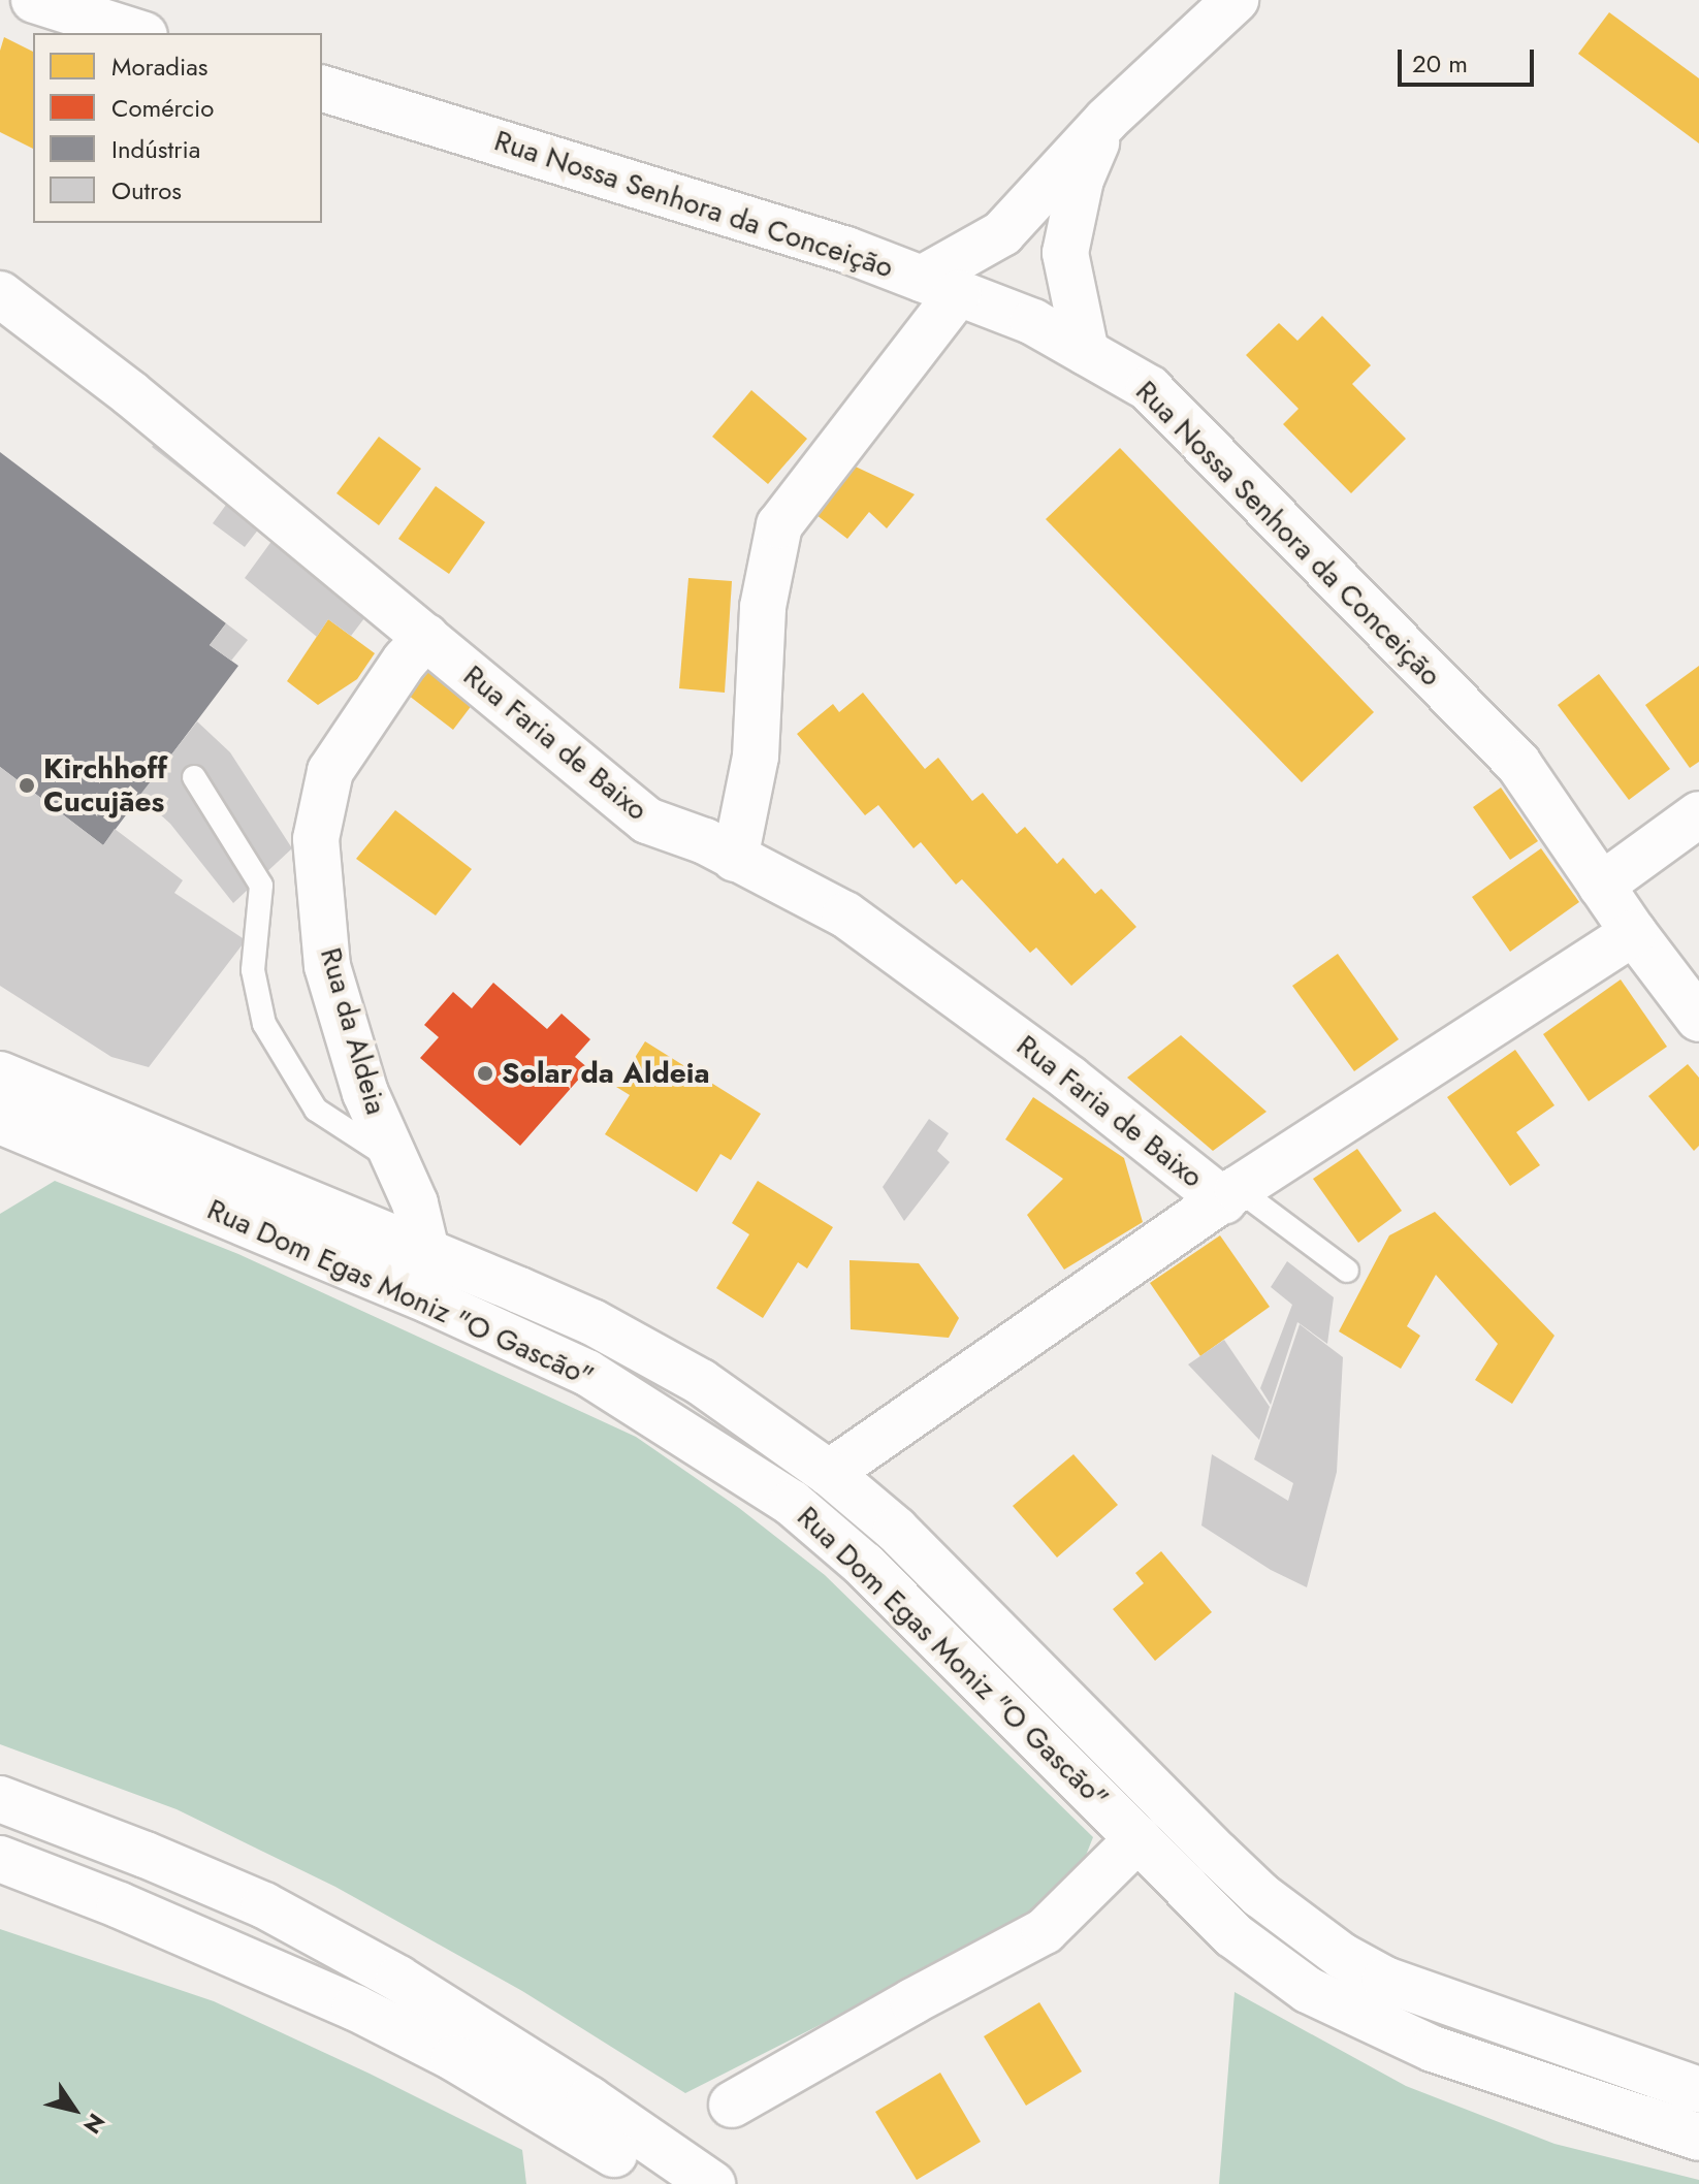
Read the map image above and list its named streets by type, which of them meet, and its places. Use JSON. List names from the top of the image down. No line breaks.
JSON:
{"streets":{"main road":["Rua Nossa Senhora da Conceição","Rua Faria de Baixo","Rua da Aldeia","Rua Dom Egas Moniz \"O Gascão\""]},"crossings":[["Rua Faria de Baixo","Rua da Aldeia"],["Rua da Aldeia","Rua Dom Egas Moniz \"O Gascão\""]],"places":["Kirchhoff Cucujães","Solar da Aldeia"],"legend":["Moradias","Comércio","Indústria","Outros"],"scale_bar":"20 m","north":"bottom right"}
